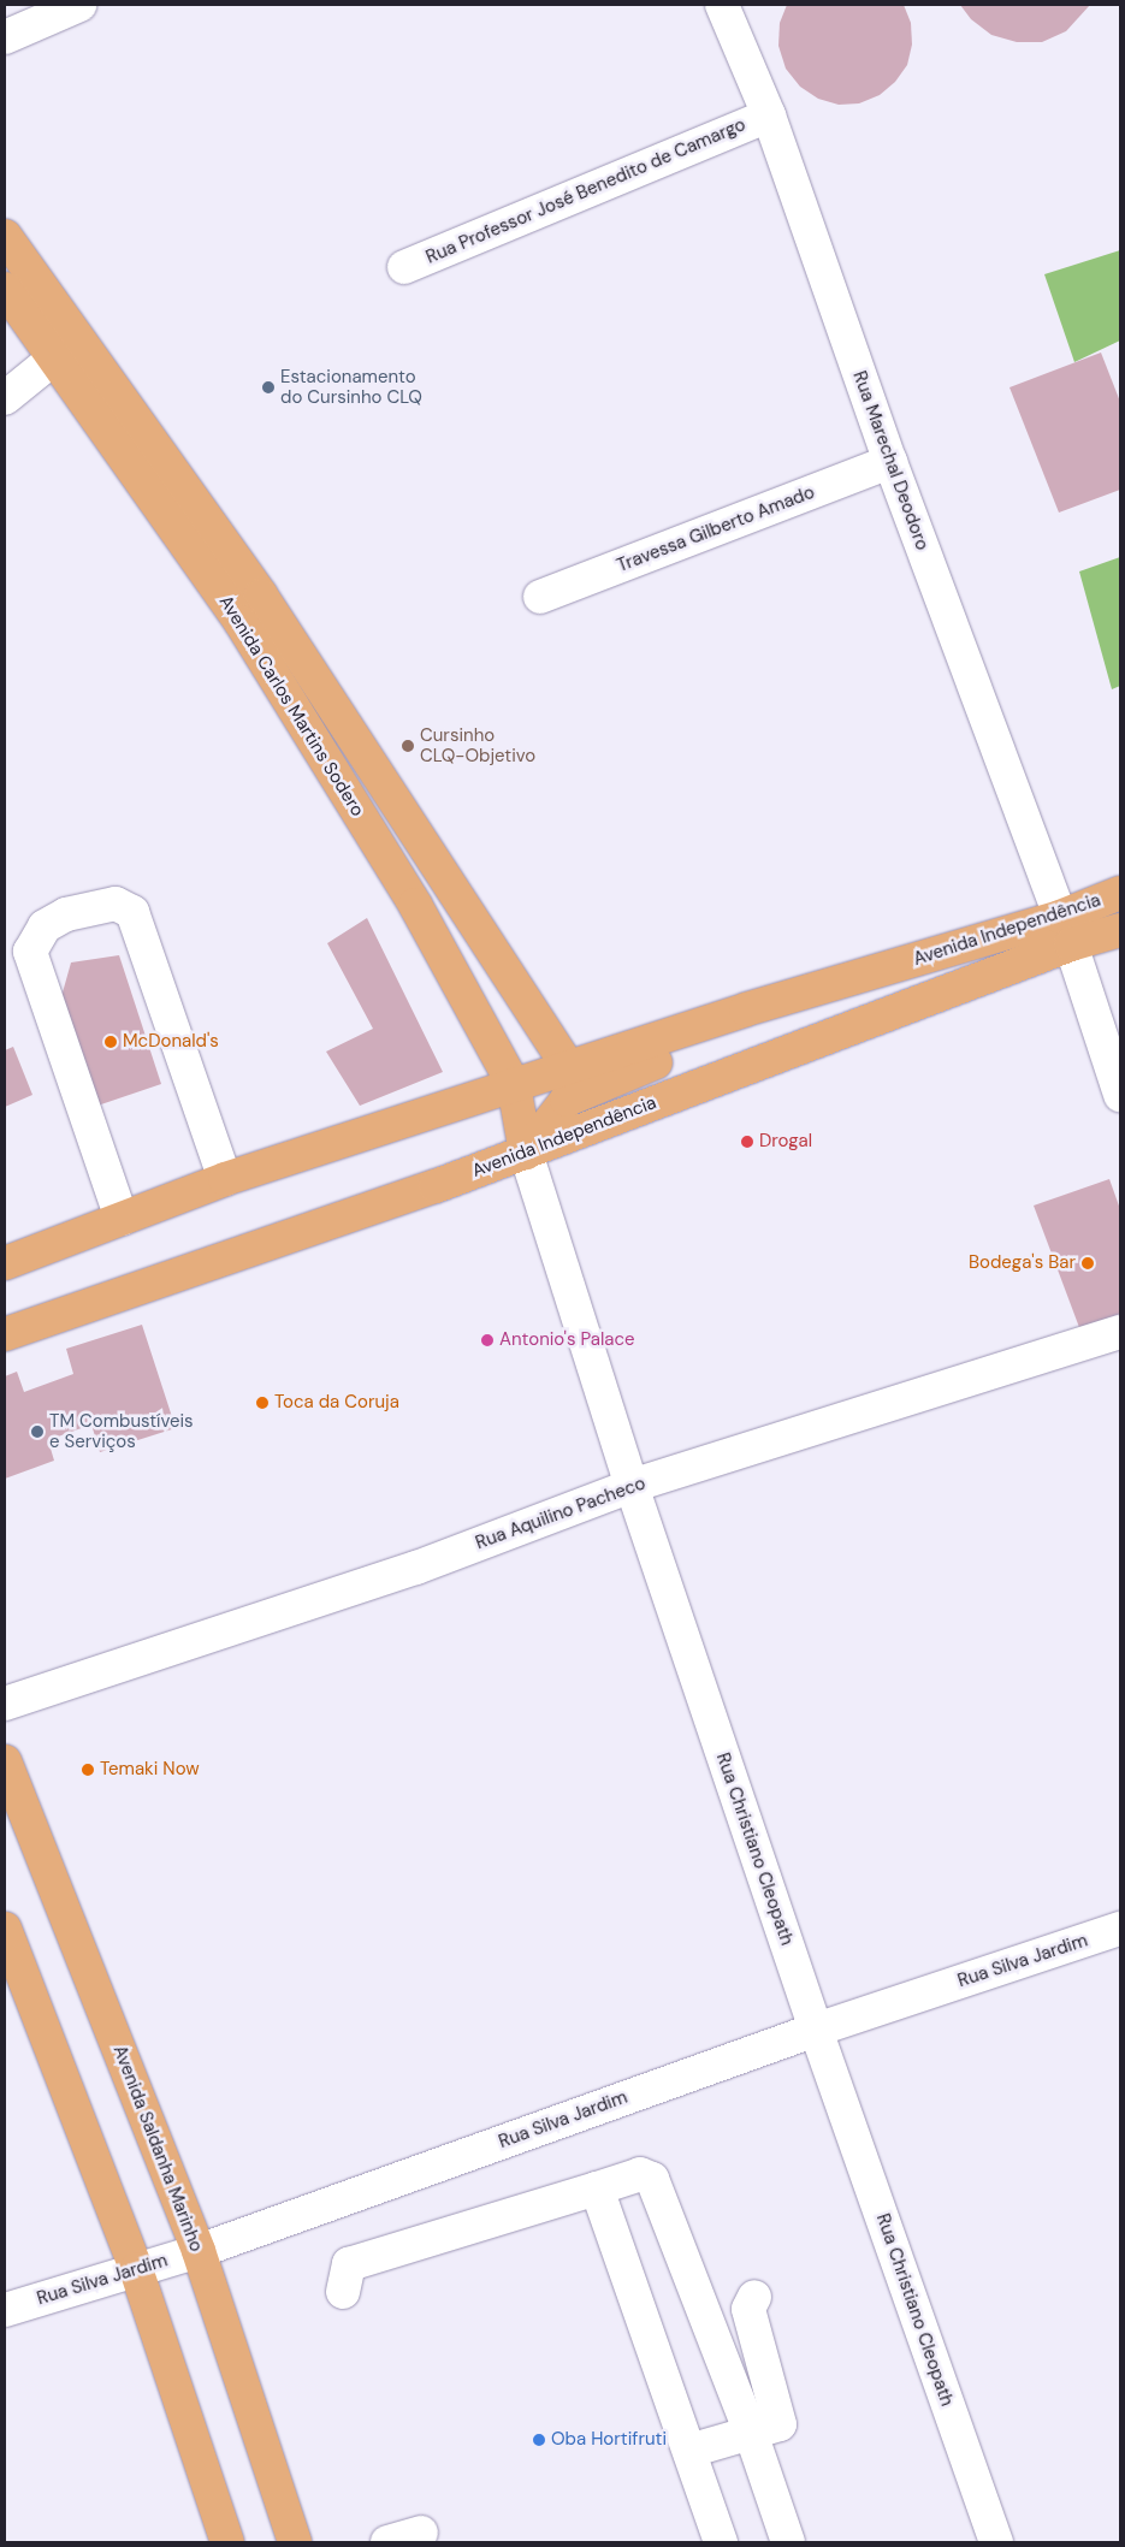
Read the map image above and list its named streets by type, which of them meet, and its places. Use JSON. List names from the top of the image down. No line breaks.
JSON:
{"streets":{"main road":["Avenida Carlos Martins Sodero","Avenida Independência","Avenida Saldanha Marinho"],"street":["Rua Professor José Benedito de Camargo","Rua Marechal Deodoro","Travessa Gilberto Amado","Rua Aquilino Pacheco","Rua Christiano Cleopath","Rua Silva Jardim"]},"crossings":[["Rua Professor José Benedito de Camargo","Rua Marechal Deodoro"],["Rua Marechal Deodoro","Travessa Gilberto Amado"],["Rua Marechal Deodoro","Avenida Independência"],["Avenida Carlos Martins Sodero","Avenida Independência"],["Avenida Carlos Martins Sodero","Rua Christiano Cleopath"],["Avenida Independência","Rua Christiano Cleopath"],["Rua Aquilino Pacheco","Rua Christiano Cleopath"],["Rua Christiano Cleopath","Rua Silva Jardim"],["Rua Silva Jardim","Avenida Saldanha Marinho"]],"places":["Estacionamento do Cursinho CLQ","Cursinho CLQ-Objetivo","McDonald's","Drogal","Bodega's Bar","Antonio's Palace","Toca da Coruja","TM Combustíveis e Serviços","Temaki Now","Oba Hortifruti"]}
